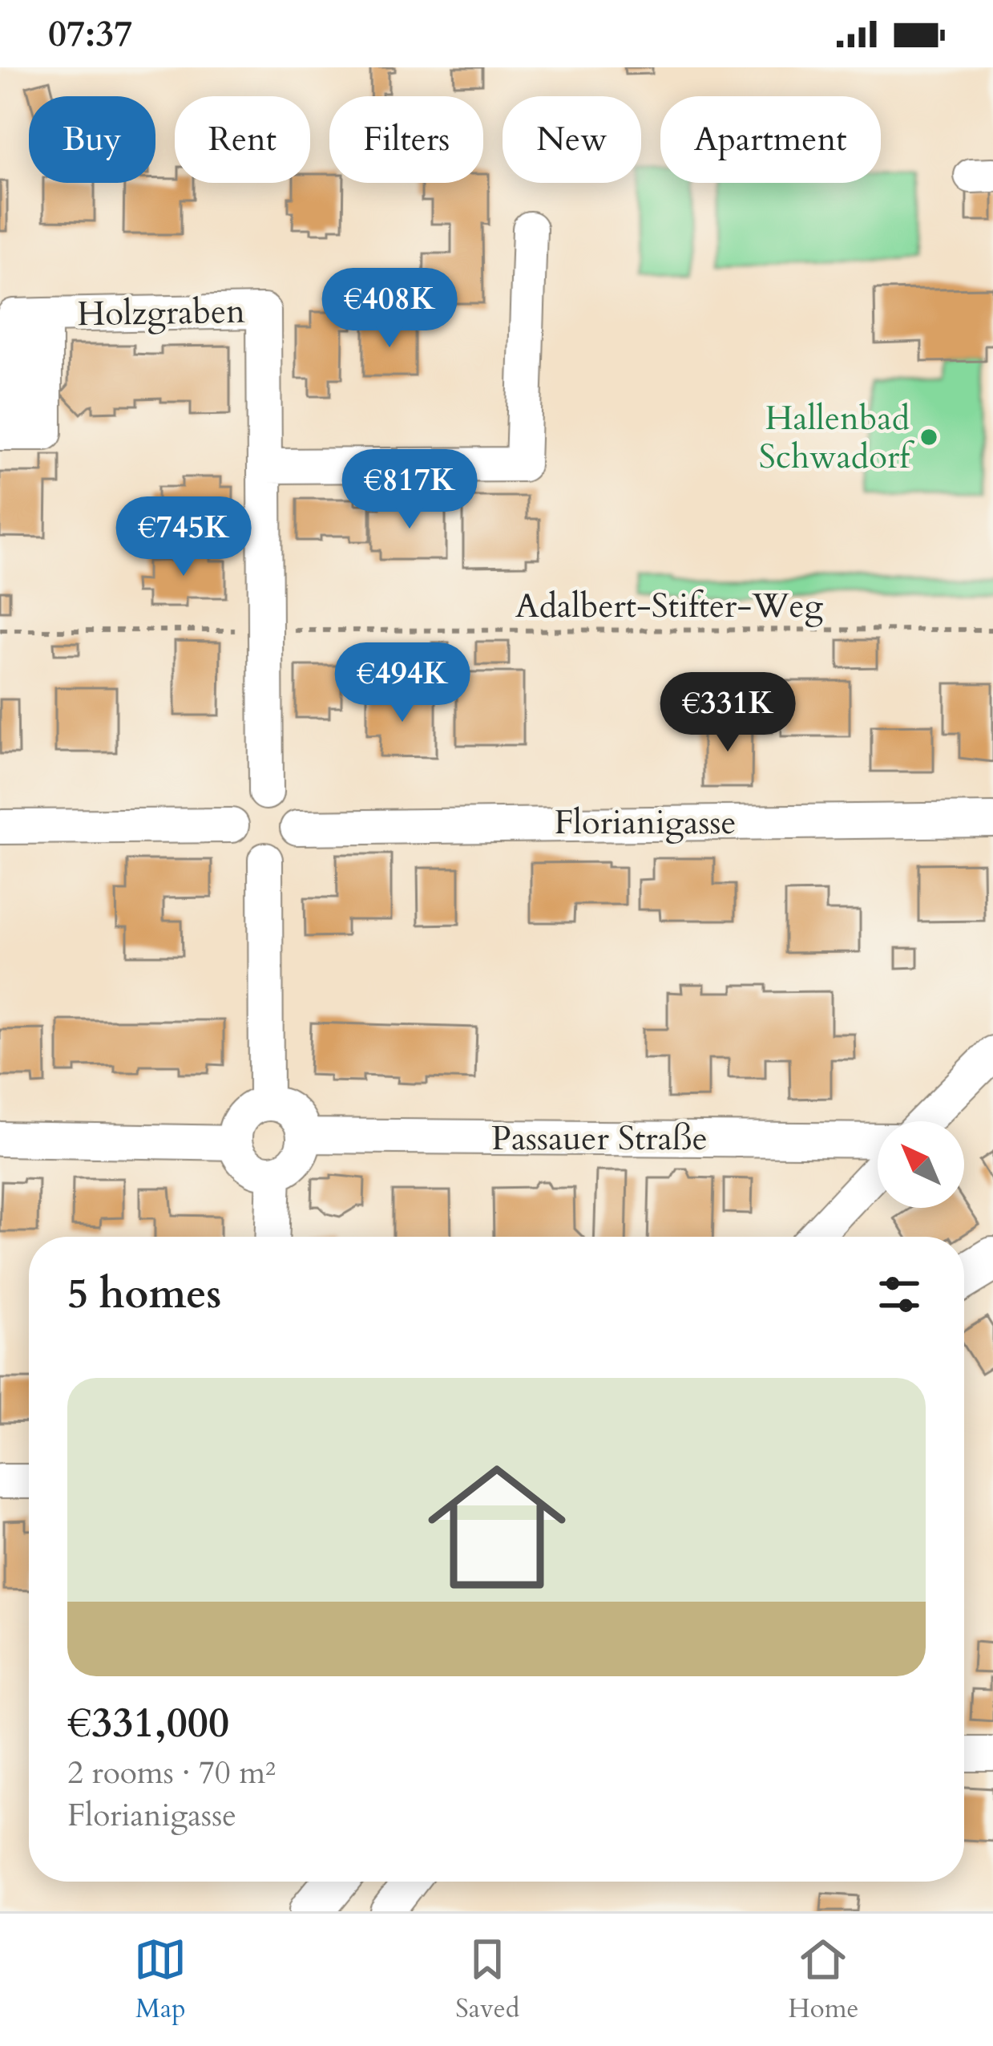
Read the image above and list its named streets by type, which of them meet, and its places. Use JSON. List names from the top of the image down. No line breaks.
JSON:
{"streets":{"street":["Holzgraben","Florianigasse","Passauer Straße"],"path":["Adalbert-Stifter-Weg"]},"places":["Hallenbad Schwadorf"],"north":"top left","page":{"status":"07:37","chip":["Buy","Rent","Filters","New","Apartment"],"price":["€408K","€817K","€745K","€494K","€331K"],"heading":"5 homes","list":[{"name":"€331,000","note":"2 rooms · 70 m² · Florianigasse"}],"tabs":["Map","Saved","Home"]}}
